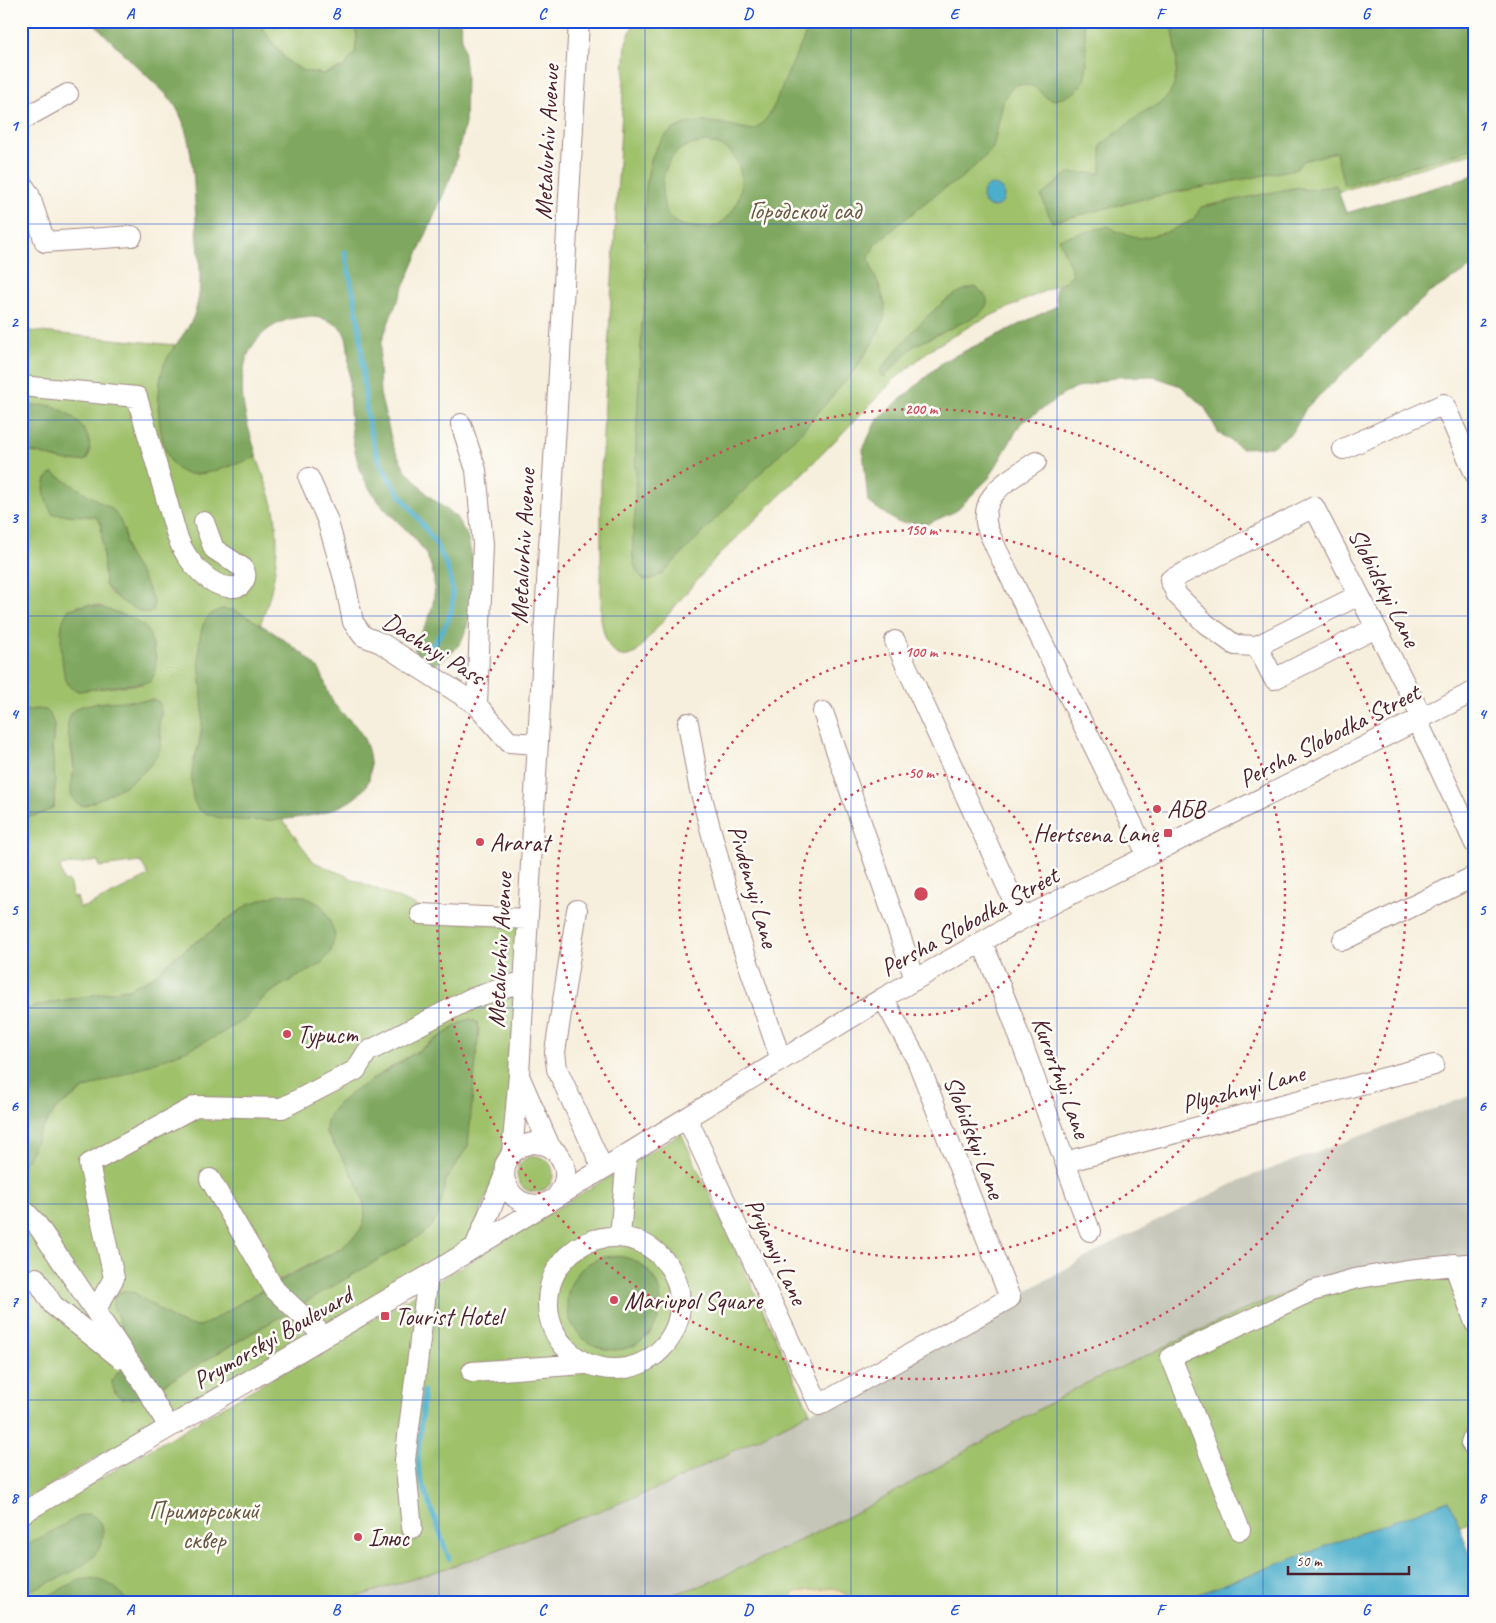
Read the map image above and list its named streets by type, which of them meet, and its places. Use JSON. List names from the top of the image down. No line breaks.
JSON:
{"streets":{"street":["Metalurhiv Avenue","Slobidskyi Lane","Dachnyi Pass","Persha Slobodka Street","Pivdennyi Lane","Kurortnyi Lane","Plyazhnyi Lane","Pryamyi Lane","Prymorskyi Boulevard"]},"crossings":[["Metalurhiv Avenue","Dachnyi Pass"],["Metalurhiv Avenue","Persha Slobodka Street"],["Metalurhiv Avenue","Prymorskyi Boulevard"],["Slobidskyi Lane","Persha Slobodka Street"],["Slobidskyi Lane","Pryamyi Lane"],["Persha Slobodka Street","Pivdennyi Lane"],["Persha Slobodka Street","Kurortnyi Lane"],["Persha Slobodka Street","Pryamyi Lane"],["Persha Slobodka Street","Prymorskyi Boulevard"],["Kurortnyi Lane","Plyazhnyi Lane"]],"parks":["Городской сад","Приморський сквер"],"places":{"other":["АБВ","Ararat","Турист","Mariupol Square","Ілюс"],"transit":["Hertsena Lane","Tourist Hotel"]},"scale_bar":"50 m","grid":{"columns":["A","B","C","D","E","F","G"],"rows":["1","2","3","4","5","6","7","8"]},"rings":["200 m","150 m","100 m","50 m"]}
